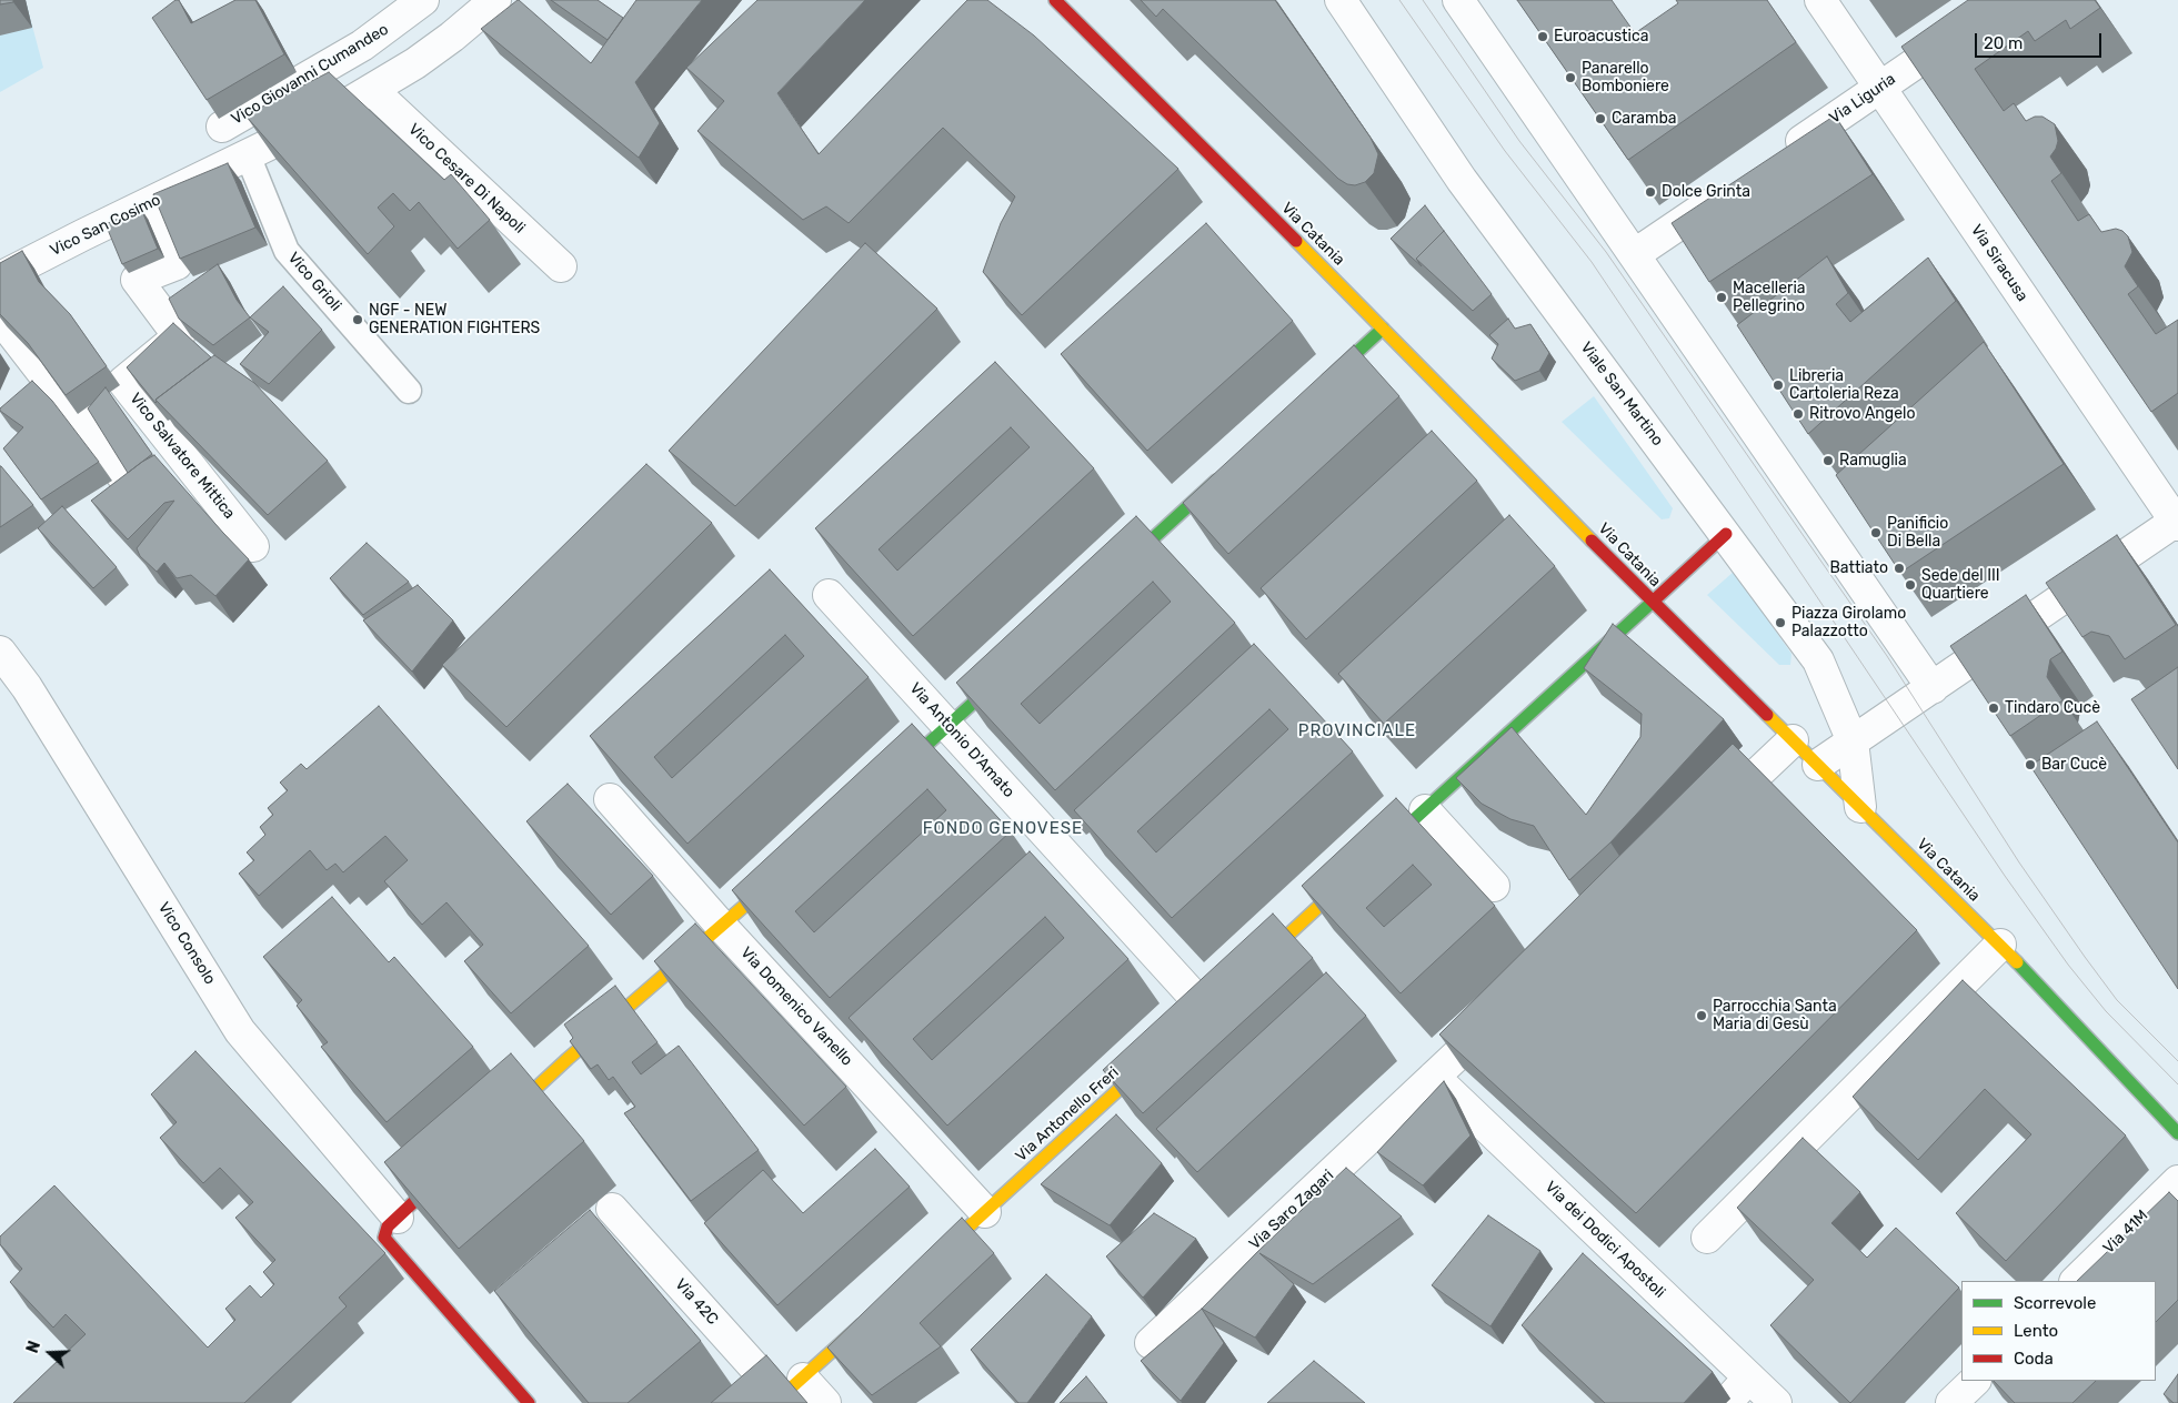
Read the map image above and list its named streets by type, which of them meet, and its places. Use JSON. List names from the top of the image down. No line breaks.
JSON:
{"streets":{"street":["Vico Giovanni Cumandeo","Via Liguria","Vico Cesare Di Napoli","Vico San Cosimo","Via Catania","Via Siracusa","Viale San Martino","Vico Salvatore Mittica","Via Antonio D'Amato","Vico Consolo","Via Domenico Vanello","Via Antonello Freri","Via Saro Zagari","Via 41M","Via dei Dodici Apostoli","Via 42C"],"lane":["Vico Grioli"]},"crossings":[["Via Liguria","Via Siracusa"],["Vico Cesare Di Napoli","Vico San Cosimo"],["Vico San Cosimo","Vico Grioli"],["Vico San Cosimo","Vico Salvatore Mittica"],["Via Catania","Viale San Martino"],["Via Domenico Vanello","Via Antonello Freri"],["Via Saro Zagari","Via dei Dodici Apostoli"]],"districts":["PROVINCIALE","FONDO GENOVESE"],"places":["Euroacustica","Panarello Bomboniere","Caramba","Dolce Grinta","Macelleria Pellegrino","NGF - NEW GENERATION FIGHTERS","Libreria Cartoleria Reza","Ritrovo Angelo","Ramuglia","Panificio Di Bella","Battiato","Sede del III Quartiere","Piazza Girolamo Palazzotto","Tindaro Cucè","Bar Cucè","Parrocchia Santa Maria di Gesù"],"legend":["Scorrevole","Lento","Coda"],"scale_bar":"20 m","north":"left"}
